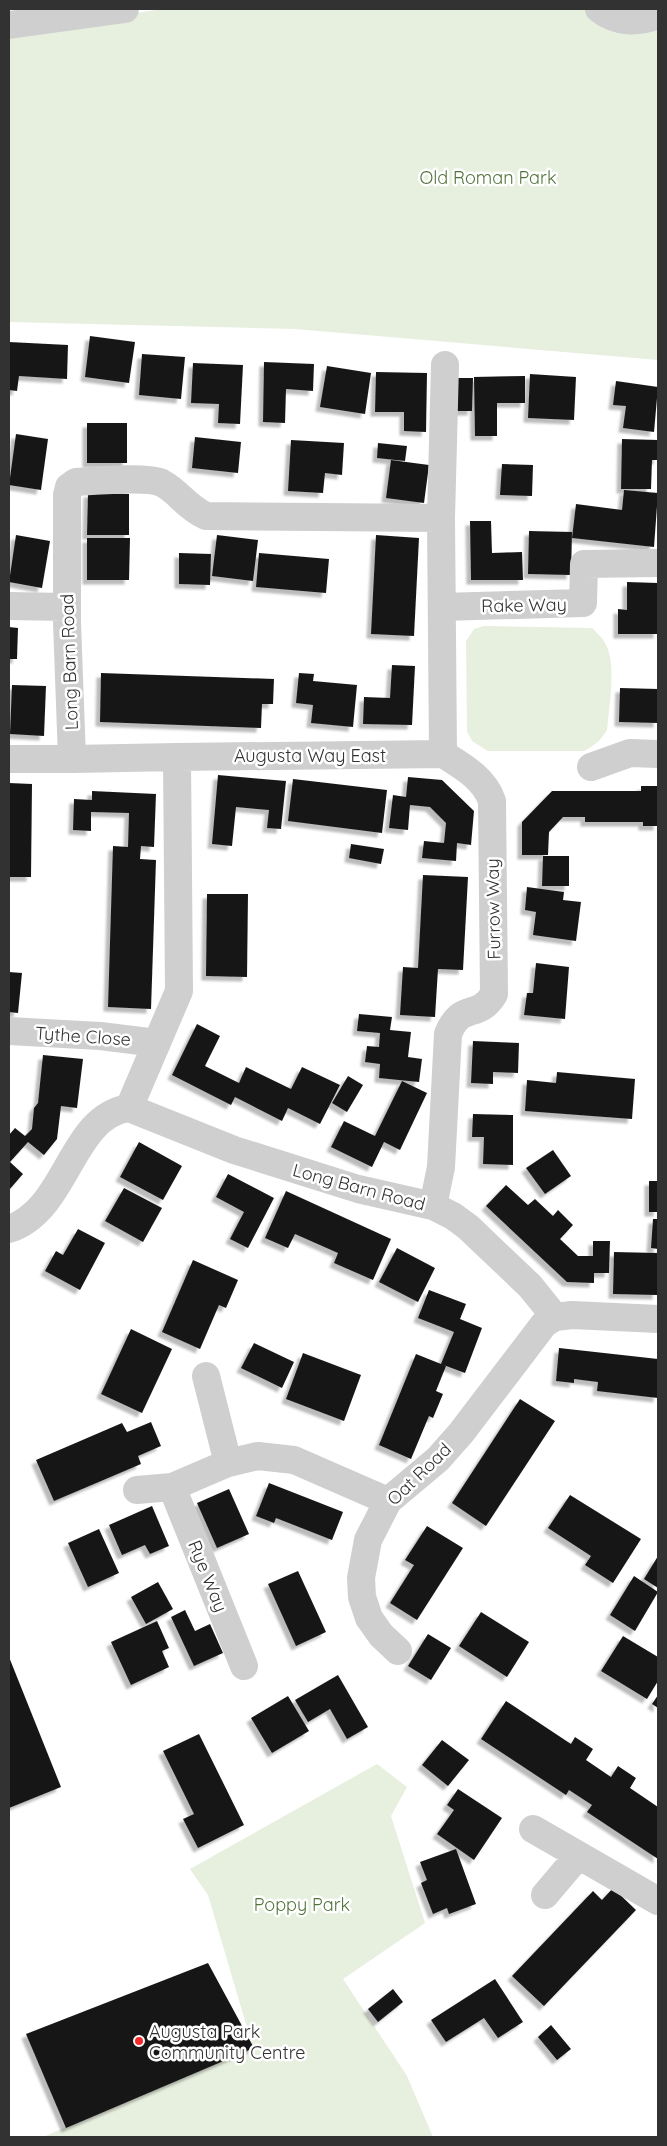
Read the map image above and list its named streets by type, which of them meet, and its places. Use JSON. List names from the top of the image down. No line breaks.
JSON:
{"streets":{"street":["Rake Way","Long Barn Road","Augusta Way East","Furrow Way","Tythe Close","Oat Road","Rye Way"]},"crossings":[["Long Barn Road","Furrow Way"],["Long Barn Road","Oat Road"],["Augusta Way East","Furrow Way"]],"parks":["Old Roman Park","Poppy Park"],"places":["Augusta Park Community Centre"]}
